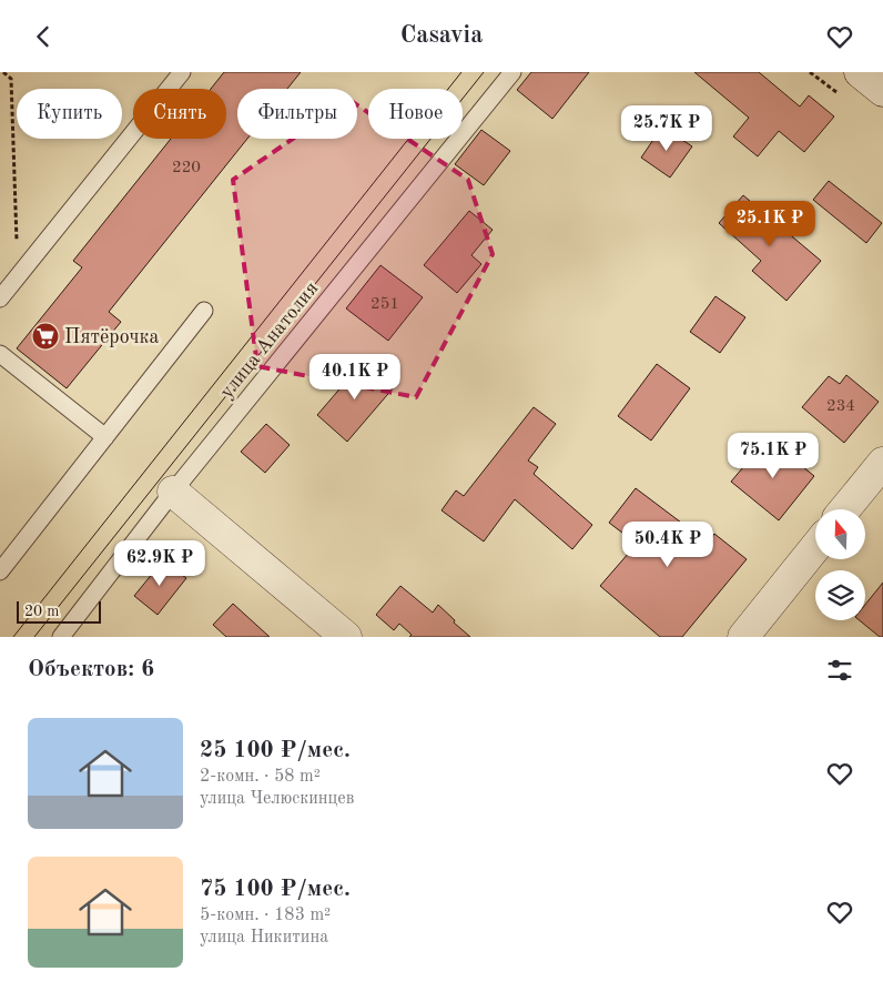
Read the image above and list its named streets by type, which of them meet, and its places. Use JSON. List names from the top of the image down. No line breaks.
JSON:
{"streets":{"lane":["улица Анатолия"]},"places":{"supermarket":["Пятёрочка"]},"house_numbers":["220","251","234"],"scale_bar":"20 m","north":"top","page":{"header":"Casavia","chip":["Купить","Снять","Фильтры","Новое"],"price":["25.7K ₽","25.1K ₽","40.1K ₽","75.1K ₽","50.4K ₽","62.9K ₽"],"scale":"20 m","heading":"Объектов: 6","list":[{"name":"25 100 ₽/мес.","note":"2-комн. · 58 m² · улица Челюскинцев"},{"name":"75 100 ₽/мес.","note":"5-комн. · 183 m² · улица Никитина"}]}}
